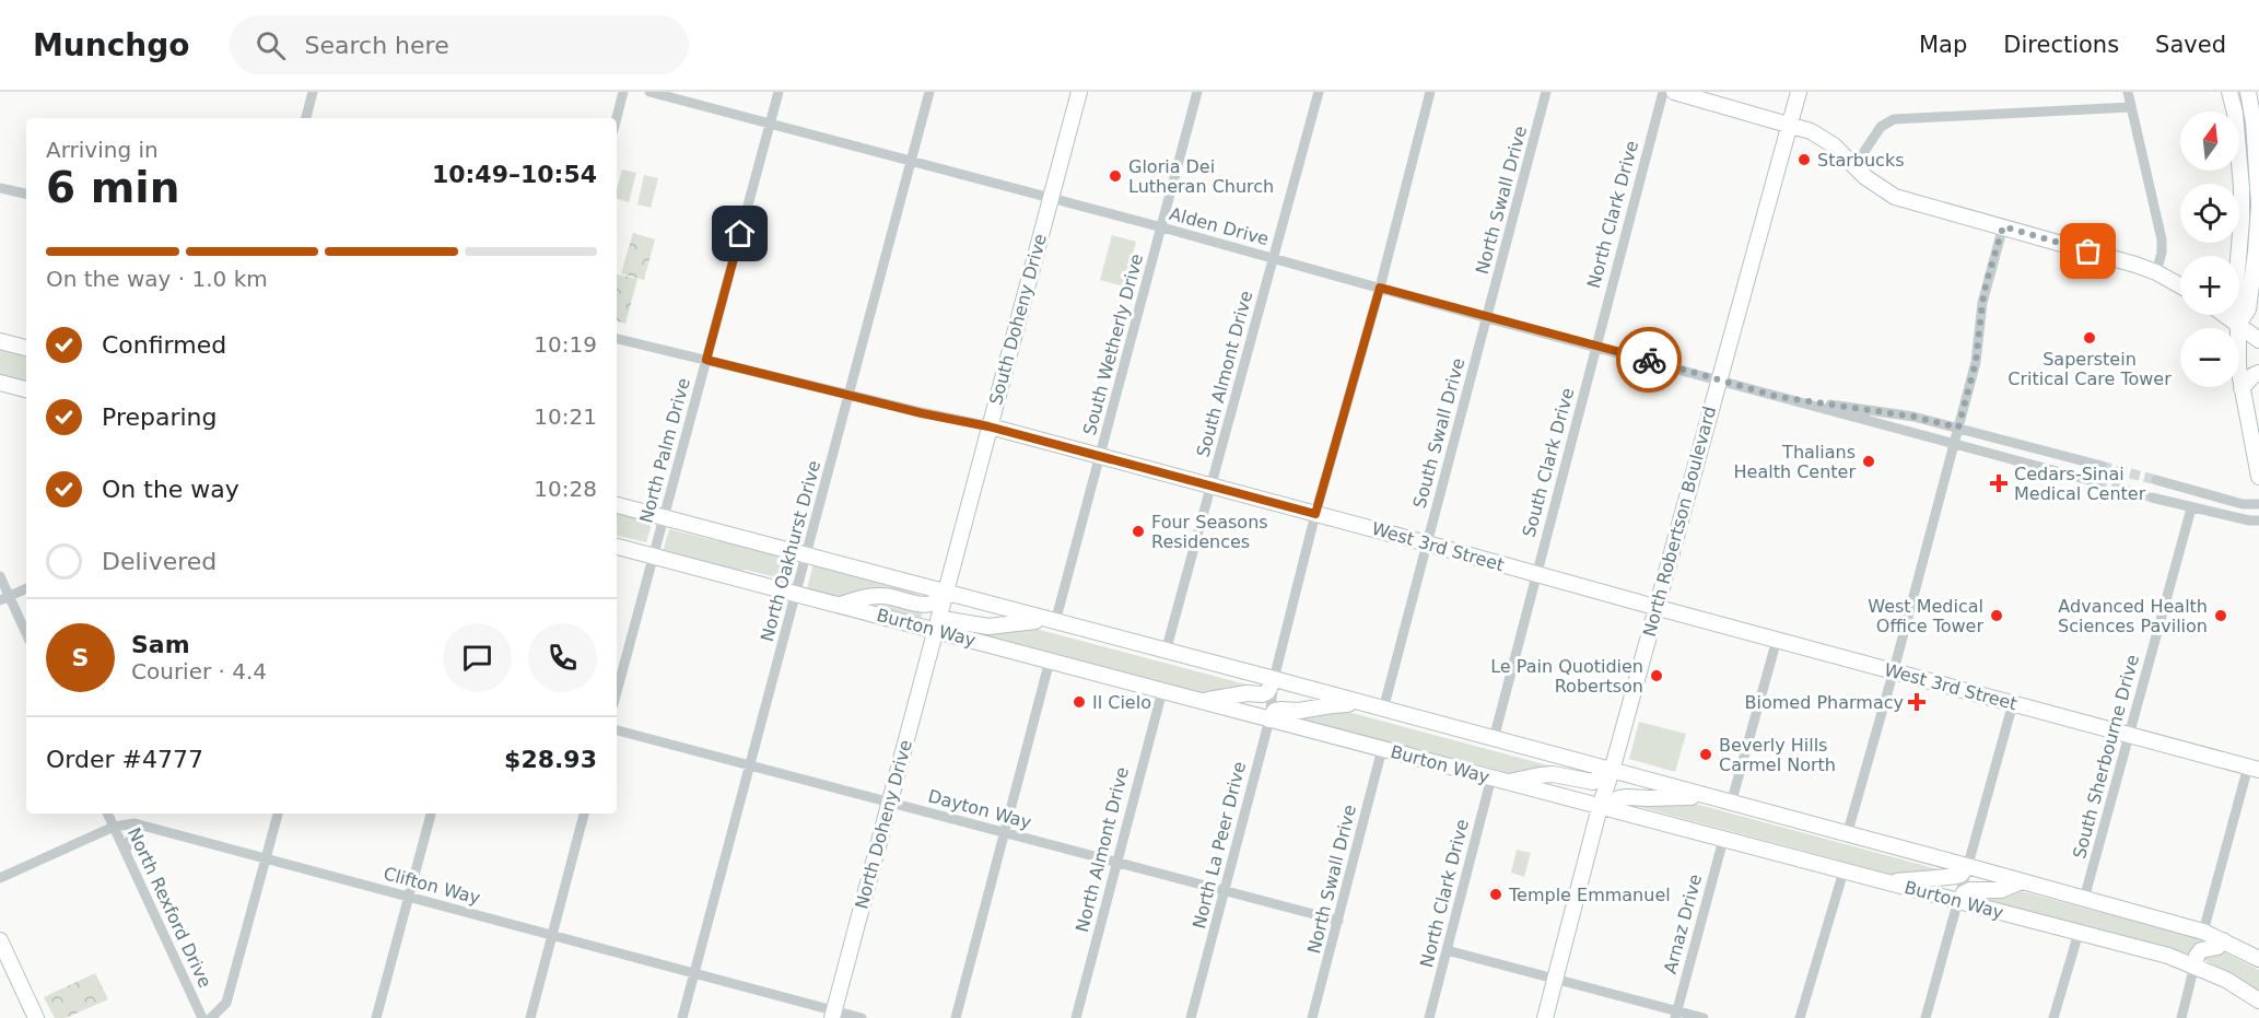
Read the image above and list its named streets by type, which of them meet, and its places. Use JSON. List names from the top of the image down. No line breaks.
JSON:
{"streets":{"main road":["South Doheny Drive","North Robertson Boulevard","West 3rd Street","Burton Way","North Doheny Drive"],"street":["North Swall Drive","North Clark Drive","Alden Drive","South Wetherly Drive","South Almont Drive","South Swall Drive","North Palm Drive","South Clark Drive","North Oakhurst Drive","South Sherbourne Drive","Dayton Way","North La Peer Drive","North Almont Drive","Clifton Way","North Rexford Drive","Arnaz Drive"]},"crossings":[["North Swall Drive","Alden Drive"],["North Swall Drive","South Swall Drive"],["North Swall Drive","Burton Way"],["North Swall Drive","Dayton Way"],["North Clark Drive","Alden Drive"],["North Clark Drive","South Clark Drive"],["North Clark Drive","Burton Way"],["Alden Drive","South Doheny Drive"],["Alden Drive","South Wetherly Drive"],["Alden Drive","South Almont Drive"],["Alden Drive","South Swall Drive"],["Alden Drive","North Palm Drive"],["Alden Drive","South Clark Drive"],["Alden Drive","North Robertson Boulevard"],["Alden Drive","North Oakhurst Drive"],["Alden Drive","North La Peer Drive"],["South Doheny Drive","West 3rd Street"],["South Doheny Drive","Burton Way"],["South Doheny Drive","North Doheny Drive"],["South Wetherly Drive","West 3rd Street"],["South Wetherly Drive","Burton Way"],["South Almont Drive","West 3rd Street"],["South Almont Drive","Burton Way"],["South Swall Drive","West 3rd Street"],["South Swall Drive","Burton Way"],["North Palm Drive","West 3rd Street"],["North Palm Drive","Burton Way"],["South Clark Drive","West 3rd Street"],["South Clark Drive","Burton Way"],["North Robertson Boulevard","West 3rd Street"],["North Robertson Boulevard","Burton Way"],["West 3rd Street","North Oakhurst Drive"],["West 3rd Street","South Sherbourne Drive"],["West 3rd Street","North La Peer Drive"],["North Oakhurst Drive","Burton Way"],["North Oakhurst Drive","Dayton Way"],["North Oakhurst Drive","Clifton Way"],["Burton Way","South Sherbourne Drive"],["Burton Way","North Doheny Drive"],["Burton Way","North La Peer Drive"],["Burton Way","North Almont Drive"],["Burton Way","Arnaz Drive"],["Dayton Way","North Doheny Drive"],["Dayton Way","North La Peer Drive"],["Dayton Way","North Almont Drive"],["North Doheny Drive","Clifton Way"],["Clifton Way","North Rexford Drive"]],"places":{"other":["Starbucks","Gloria Dei Lutheran Church","Saperstein Critical Care Tower","Thalians Health Center","Four Seasons Residences","West Medical Office Tower","Advanced Health Sciences Pavilion","Le Pain Quotidien Robertson","Il Cielo","Beverly Hills Carmel North","Temple Emmanuel"],"health":["Cedars-Sinai Medical Center","Biomed Pharmacy"]},"north":"top","page":{"header":"Munchgo","search":"Search here","nav":["Map","Directions","Saved"],"map_buttons":["+","−"],"heading":["6 min","Arriving in","10:49–10:54"],"panel":["Sam","Courier · 4.4","Order #4777","$28.93"],"bar":"On the way · 1.0 km","list":[["Confirmed","10:19"],["Preparing","10:21"],["On the way","10:28"],"Delivered"],"round":"S"}}
